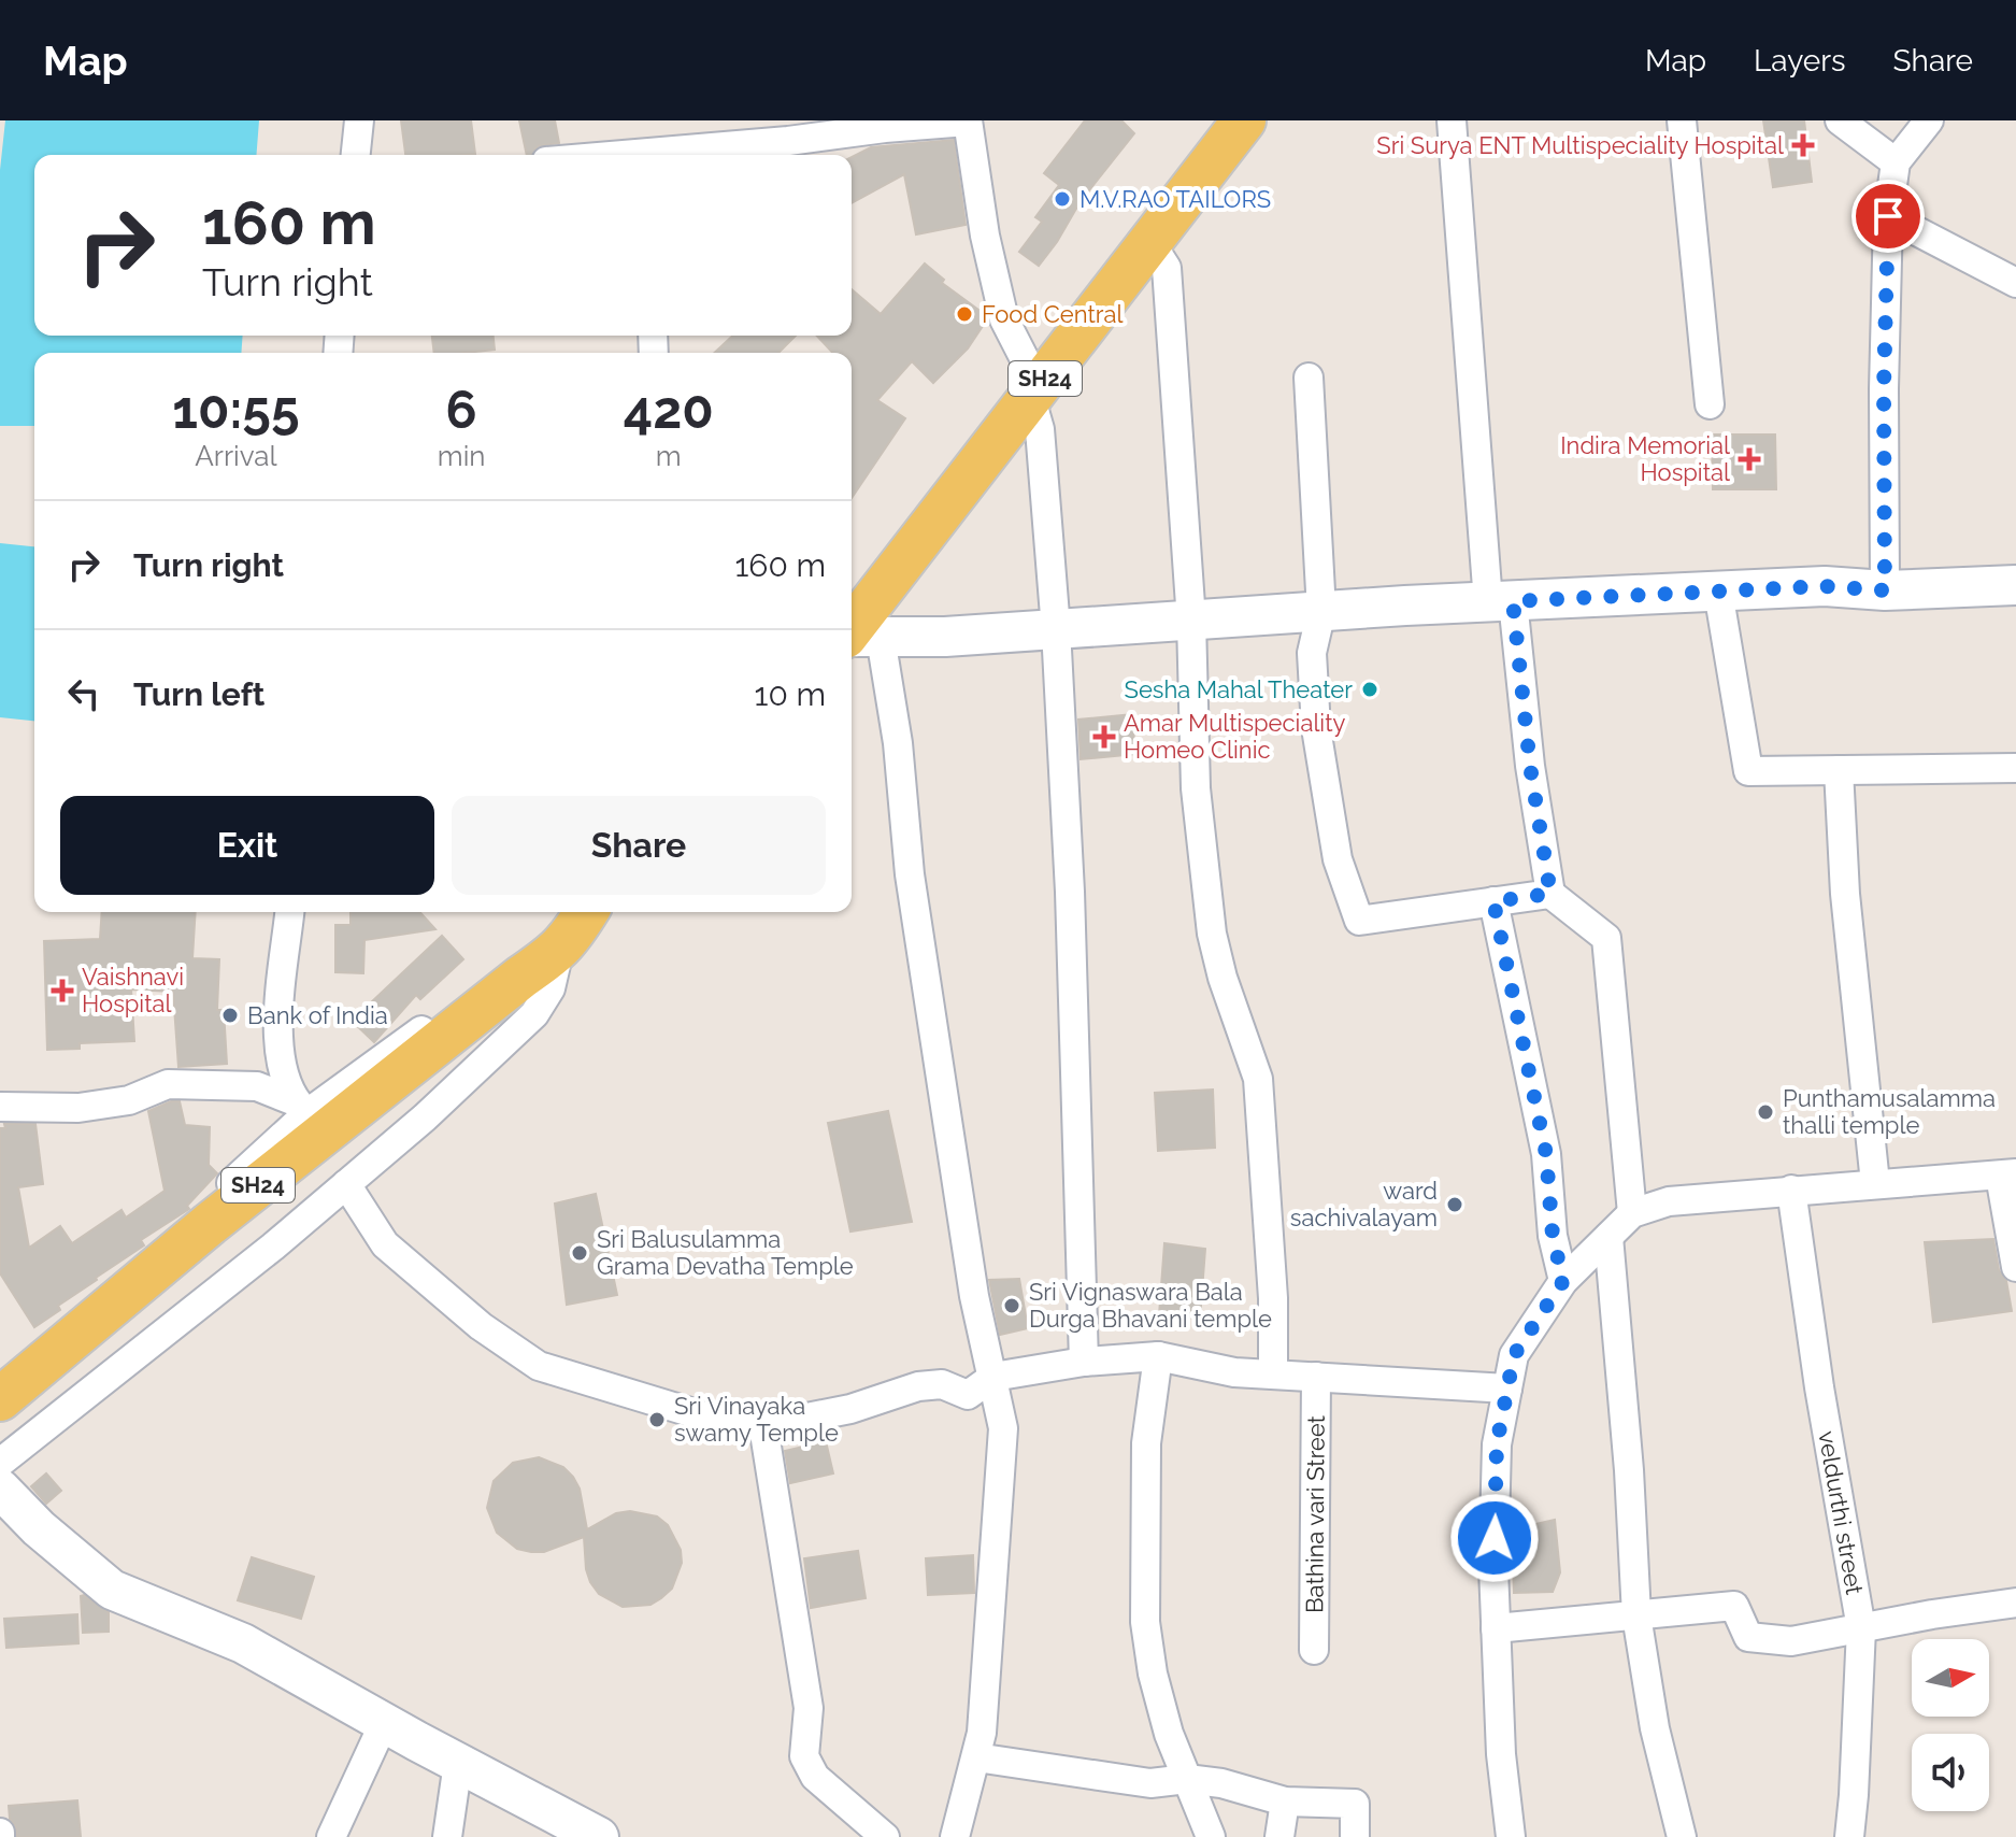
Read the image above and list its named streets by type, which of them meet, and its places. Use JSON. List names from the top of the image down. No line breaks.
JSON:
{"streets":{"main road":["SH24"],"street":["veldurthi street","Bathina vari Street"]},"places":{"health":["Sri Surya ENT Multispeciality Hospital","Indira Memorial Hospital","Amar Multispeciality Homeo Clinic","Vaishnavi Hospital"],"other":["M.V.RAO TAILORS","Food Central","Sesha Mahal Theater","Bank of India","Punthamusalamma thalli temple","ward sachivalayam","Sri Balusulamma Grama Devatha Temple","Sri Vignaswara Bala Durga Bhavani temple","Sri Vinayaka swamy Temple"]},"north":"right","page":{"header":"Map","nav":["Map","Layers","Share"],"turn":["160 m","Turn right"],"eta":["10:55","Arrival","6","min","420","m"],"list":[{"name":"Turn right","value":"160 m"},{"name":"Turn left","value":"10 m"}],"buttons":["Exit","Share"]}}
